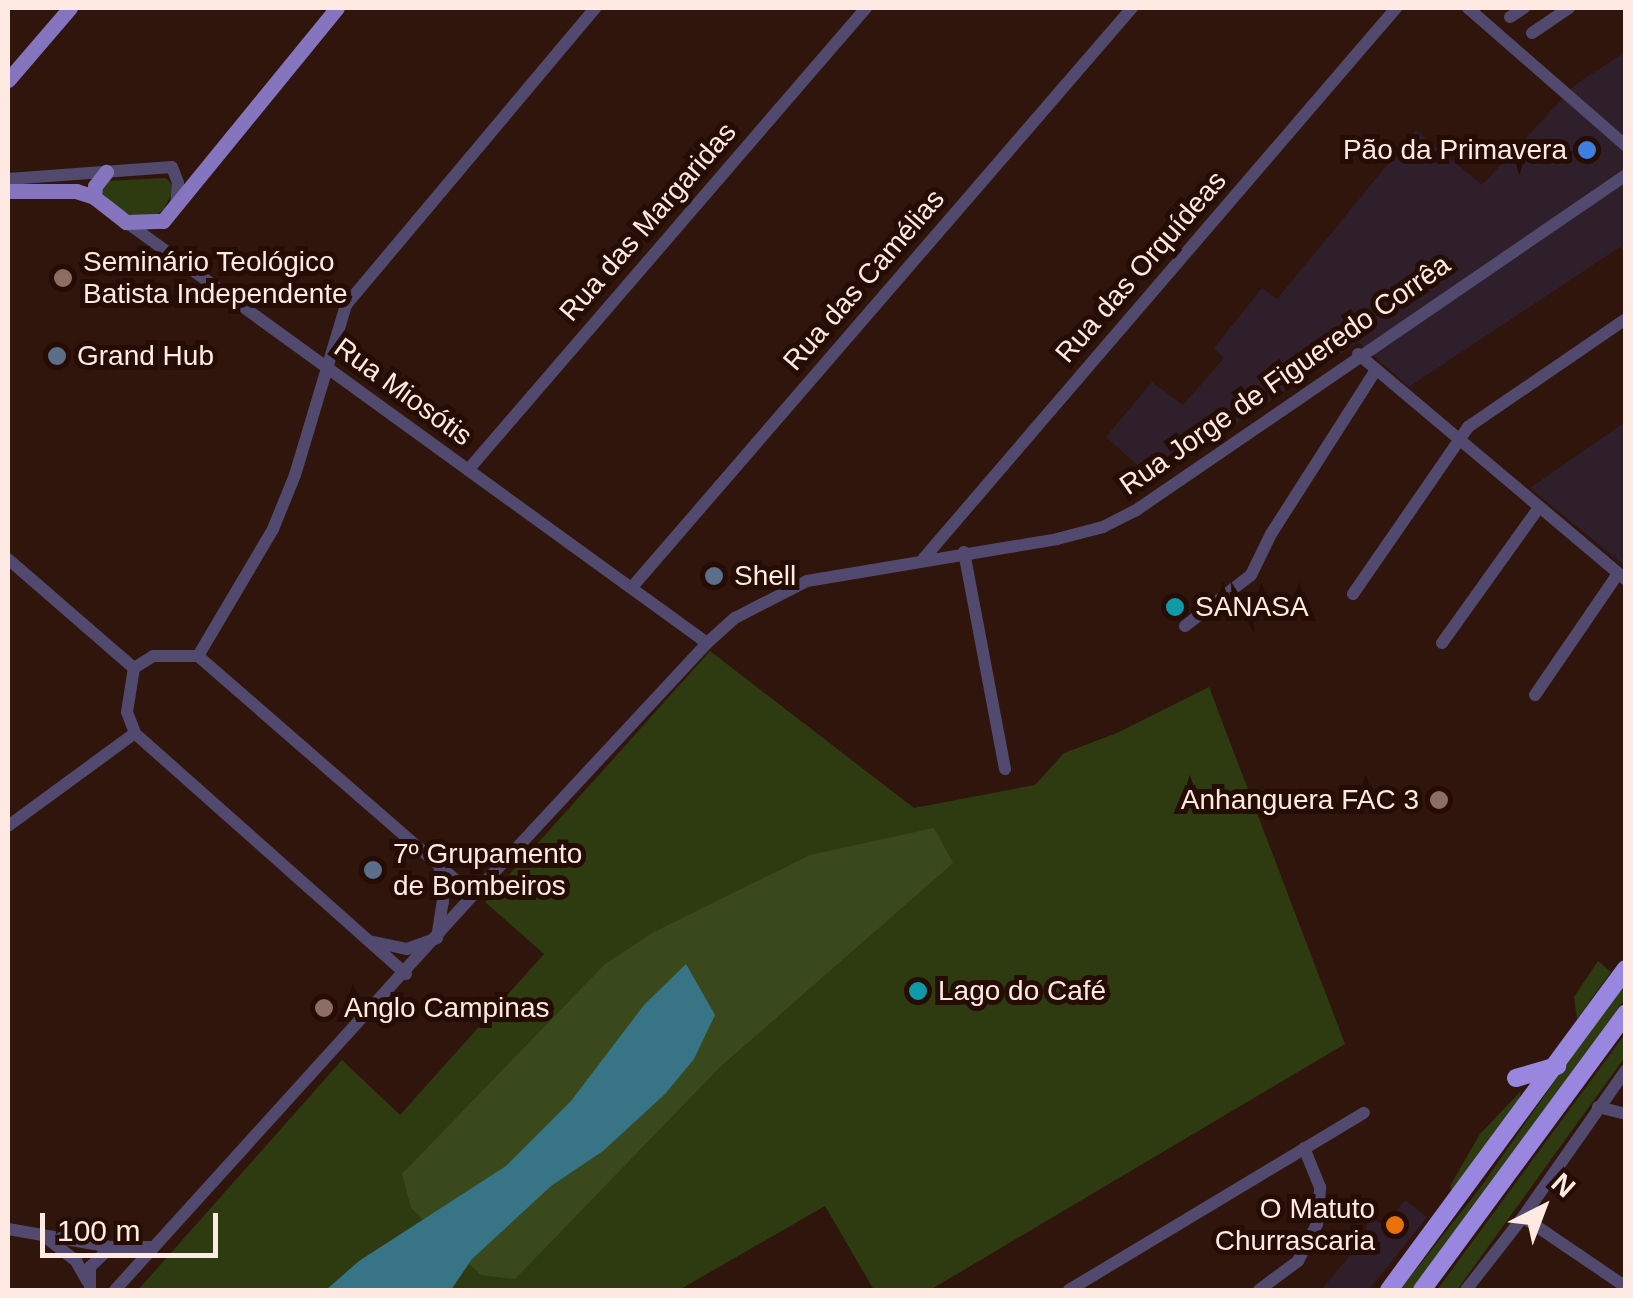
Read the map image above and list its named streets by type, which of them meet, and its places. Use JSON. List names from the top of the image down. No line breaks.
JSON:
{"streets":{"main road":["Rua Miosótis"],"street":["Rua das Margaridas","Rua das Orquídeas","Rua das Camélias","Rua Jorge de Figueredo Corrêa"]},"crossings":[["Rua das Margaridas","Rua Miosótis"],["Rua das Orquídeas","Rua Jorge de Figueredo Corrêa"],["Rua das Camélias","Rua Miosótis"],["Rua Jorge de Figueredo Corrêa","Rua Miosótis"]],"places":["Pão da Primavera","Seminário Teológico Batista Independente","Grand Hub","Shell","SANASA","Anhanguera FAC 3","7º Grupamento de Bombeiros","Lago do Café","Anglo Campinas","O Matuto Churrascaria"],"scale_bar":"100 m","north":"top right"}
